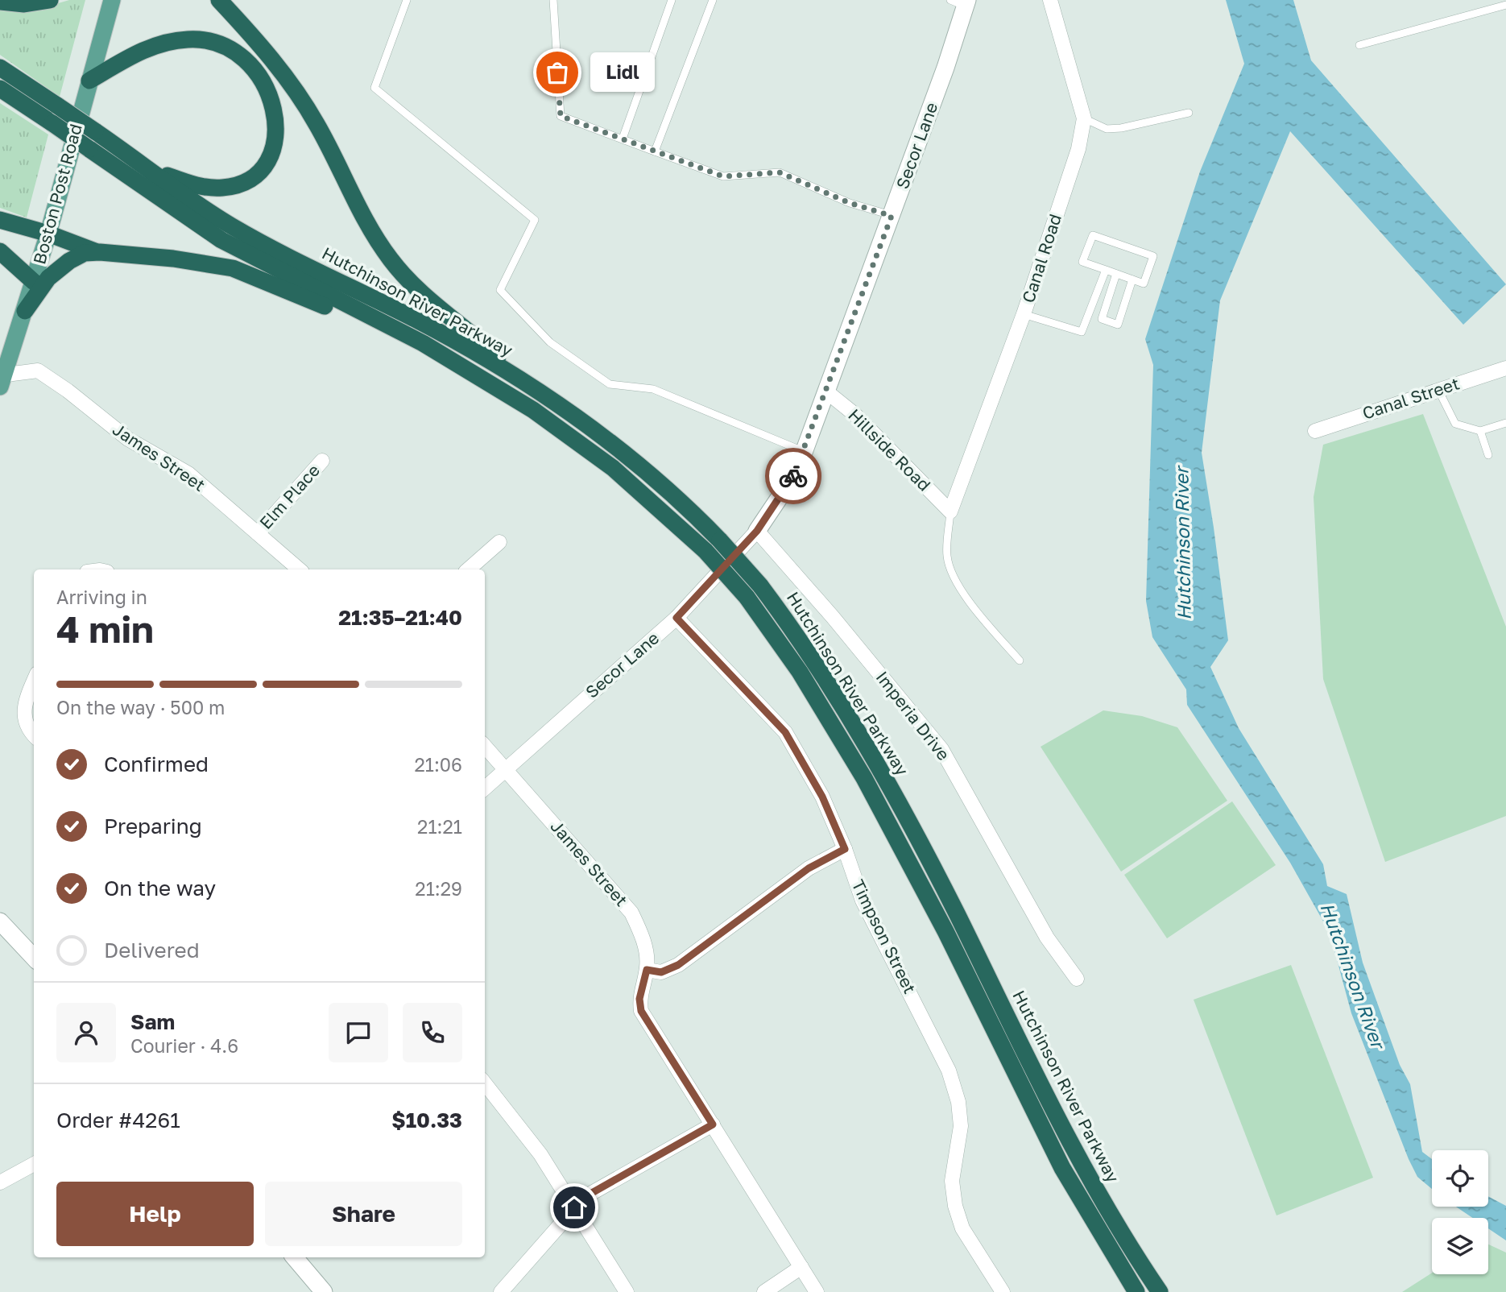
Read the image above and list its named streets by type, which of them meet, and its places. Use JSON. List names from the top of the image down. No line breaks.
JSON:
{"streets":{"highway":["Hutchinson River Parkway"],"main road":["Boston Post Road"],"street":["Secor Lane","Canal Road","Canal Street","Hillside Road","James Street","Elm Place","Imperia Drive","Timpson Street"]},"crossings":[["Secor Lane","Hillside Road"],["Secor Lane","James Street"],["Secor Lane","Imperia Drive"],["Secor Lane","Timpson Street"],["Boston Post Road","James Street"],["Canal Road","Hillside Road"],["James Street","Elm Place"]],"water":["Hutchinson River"],"places":["Lidl"],"page":{"bubble":"Lidl","heading":["4 min","Arriving in","21:35–21:40"],"panel":["Sam","Courier · 4.6","Order #4261","$10.33"],"bar":"On the way · 500 m","list":[["Confirmed","21:06"],["Preparing","21:21"],["On the way","21:29"],"Delivered"],"buttons":["Help","Share"]}}
